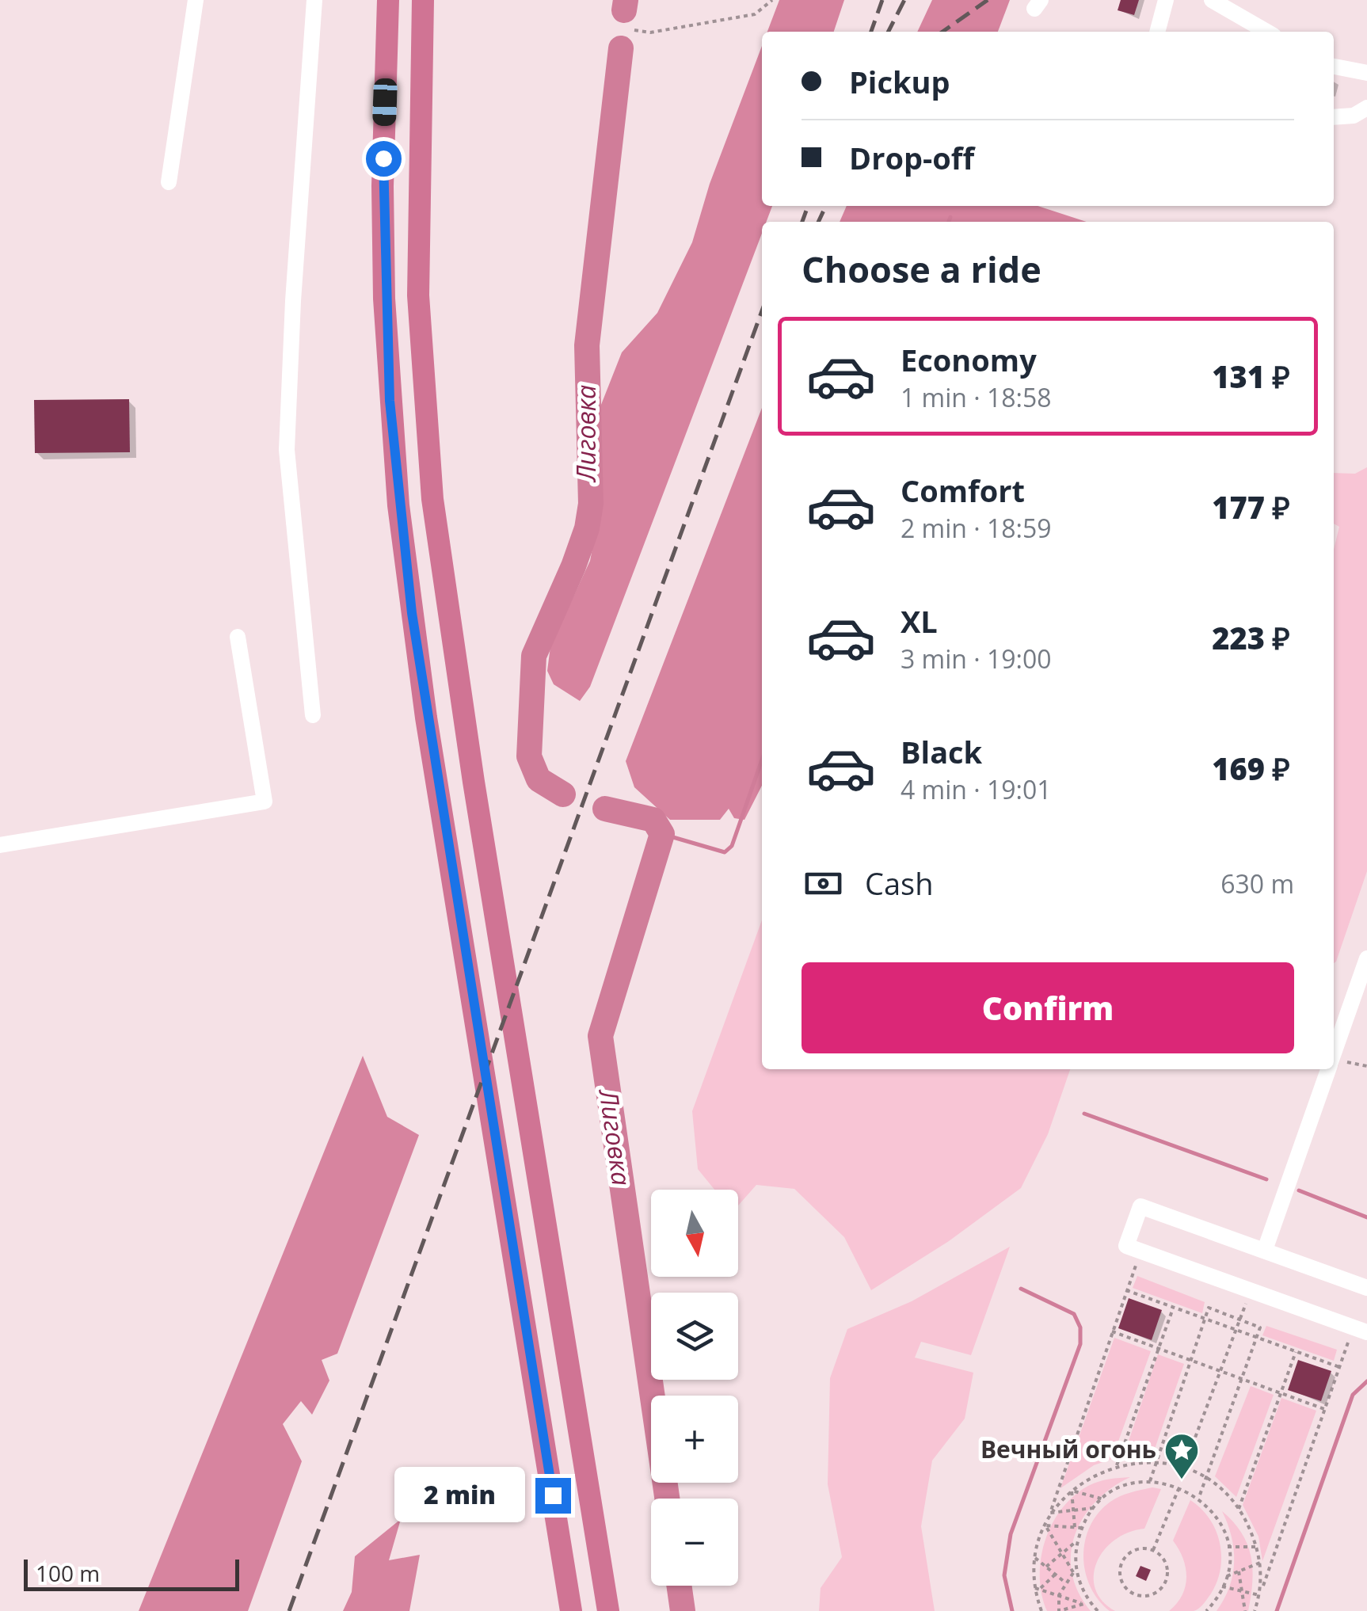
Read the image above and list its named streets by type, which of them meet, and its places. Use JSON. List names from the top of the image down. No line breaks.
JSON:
{"water":["Лиговка"],"places":{"place":["Вечный огонь"]},"scale_bar":"100 m","north":"bottom","page":{"banner":["Pickup","Drop-off"],"heading":"Choose a ride","list":[{"name":"Economy","note":"1 min · 18:58","value":"131 ₽"},{"name":"Comfort","note":"2 min · 18:59","value":"177 ₽"},{"name":"XL","note":"3 min · 19:00","value":"223 ₽"},{"name":"Black","note":"4 min · 19:01","value":"169 ₽"}],"pay":["Cash","630 m"],"buttons":"Confirm","map_buttons":["+","−"],"bubble":"2 min","scale":"100 m"}}
